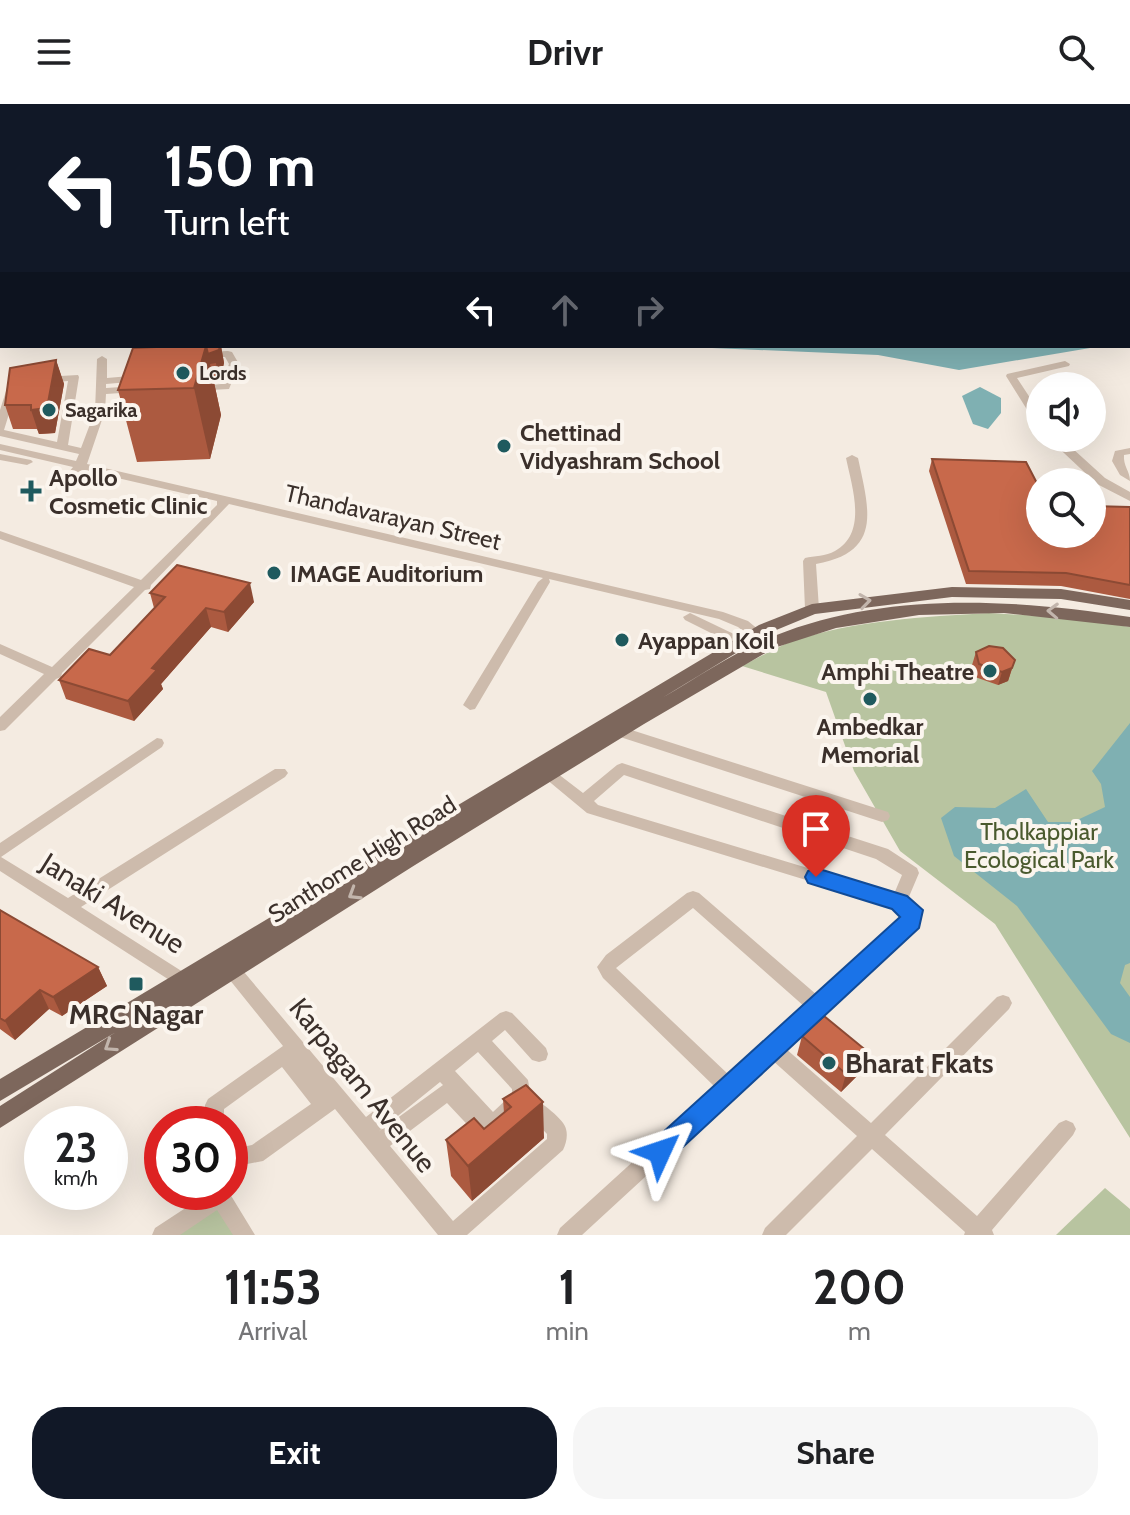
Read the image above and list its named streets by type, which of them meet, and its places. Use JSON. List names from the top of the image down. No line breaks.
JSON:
{"streets":{"main road":["Santhome High Road"],"street":["Thandavarayan Street","Janaki Avenue","Karpagam Avenue"]},"crossings":[["Thandavarayan Street","Santhome High Road"],["Santhome High Road","Janaki Avenue"],["Santhome High Road","Karpagam Avenue"]],"parks":["Tholkappiar Ecological Park"],"places":{"other":["Lords","Sagarika","Chettinad Vidyashram School","IMAGE Auditorium","Ayappan Koil","Amphi Theatre","Ambedkar Memorial","Bharat Fkats"],"health":["Apollo Cosmetic Clinic"],"transit":["MRC Nagar"]},"page":{"header":"Drivr","turn":["150 m","Turn left"],"speed":"23 km/h","limit":"30","eta":["11:53","Arrival","1","min","200","m"],"buttons":["Exit","Share"]}}
